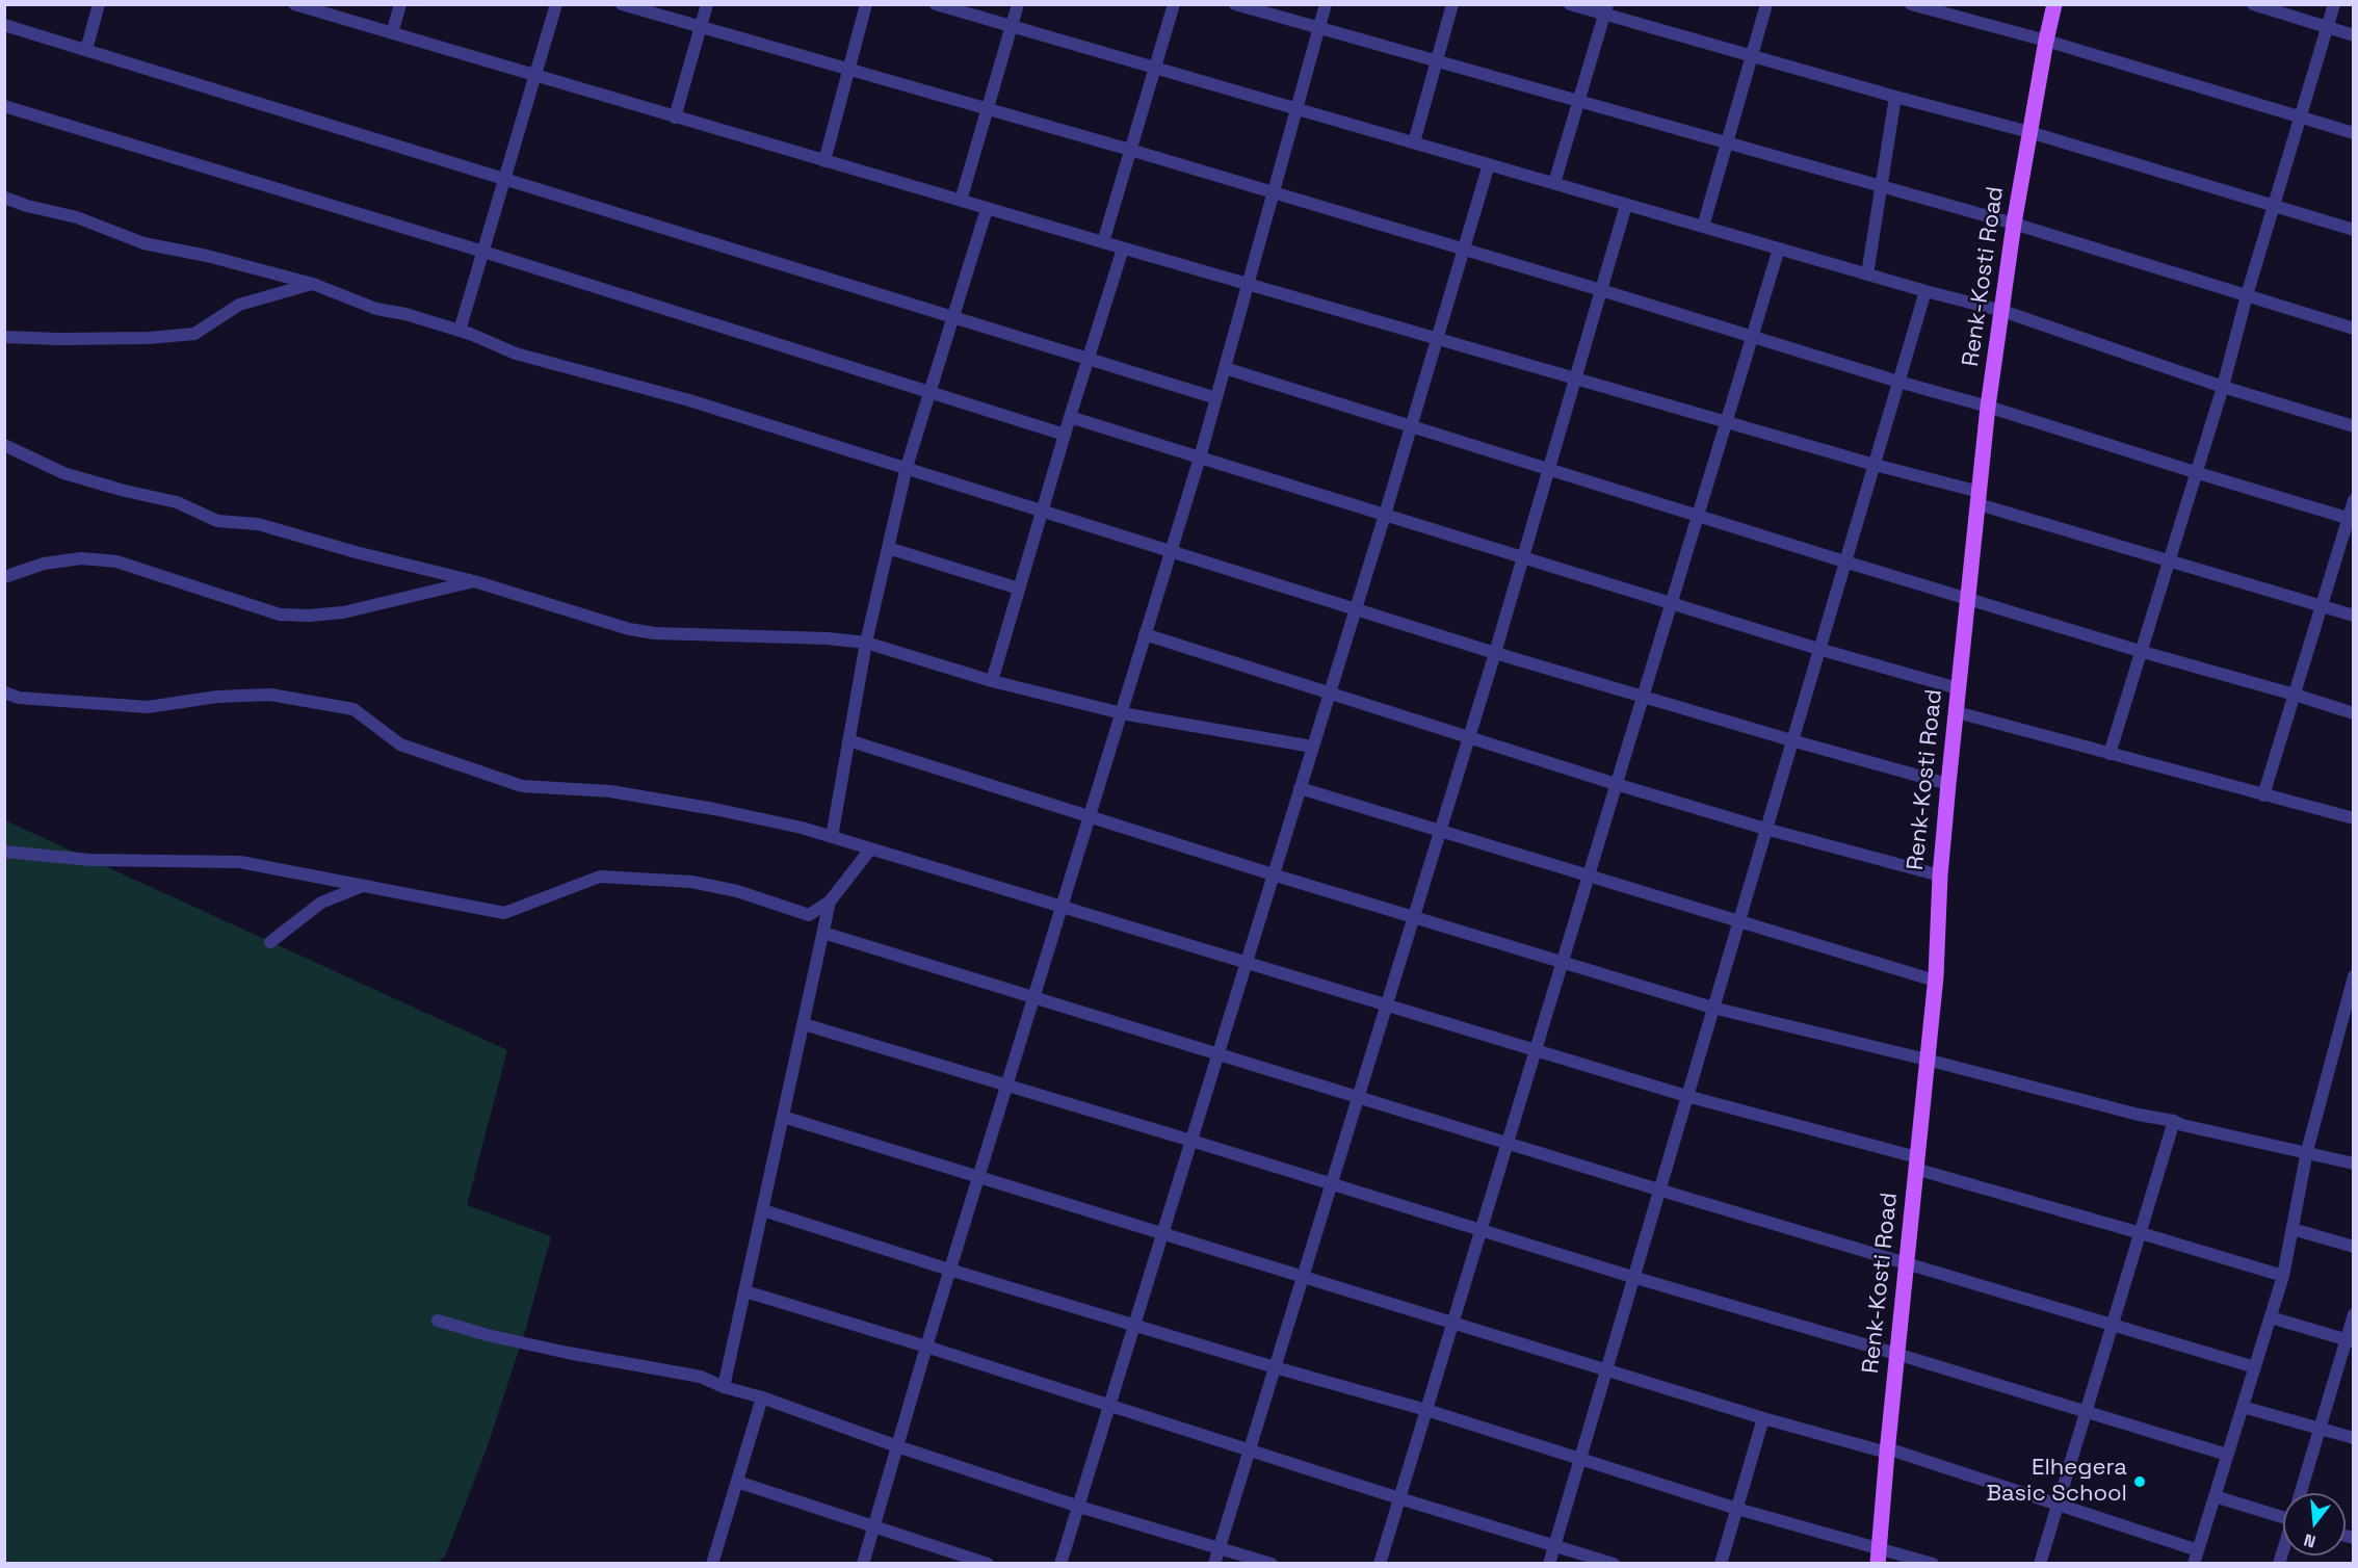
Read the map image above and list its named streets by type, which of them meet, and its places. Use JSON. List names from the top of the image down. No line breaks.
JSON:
{"streets":{"main road":["Renk-Kosti Road"]},"places":["Elhegera Basic School"],"north":"bottom"}
